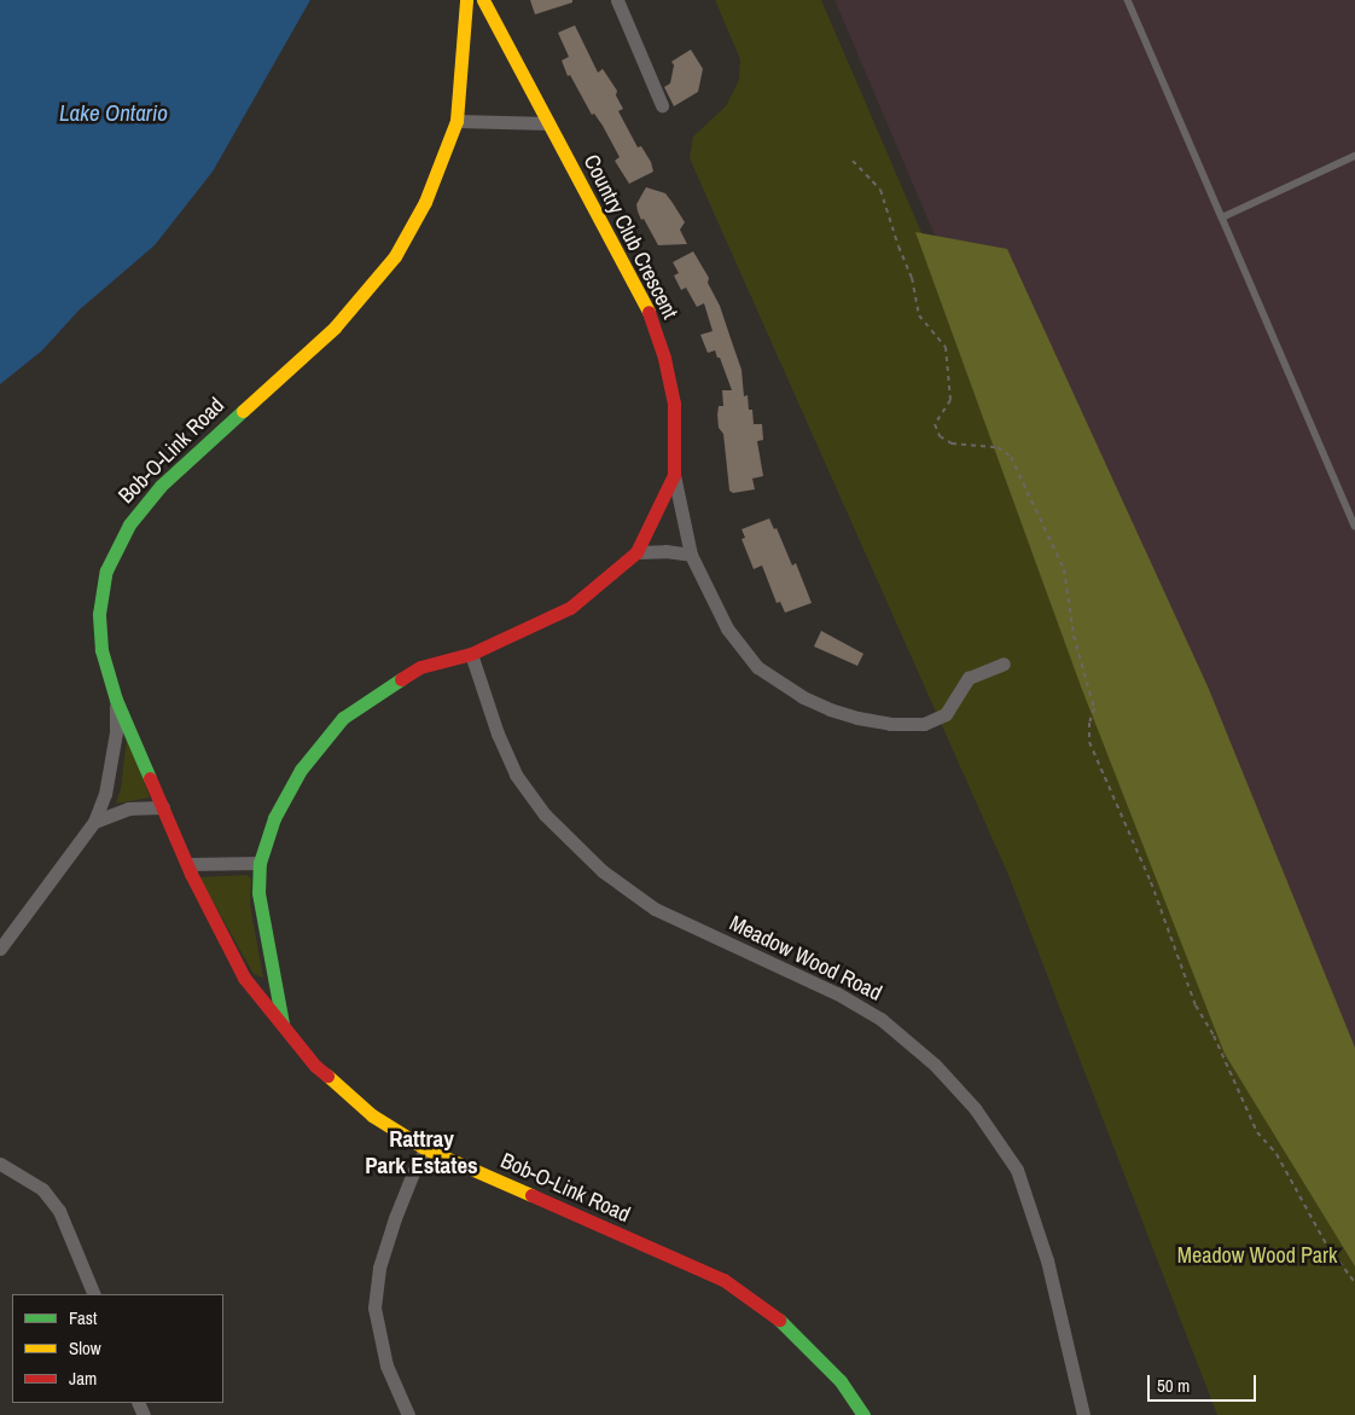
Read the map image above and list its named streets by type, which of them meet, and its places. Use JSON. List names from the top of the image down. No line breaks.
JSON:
{"streets":{"street":["Country Club Crescent","Bob-O-Link Road","Meadow Wood Road"]},"crossings":[["Country Club Crescent","Bob-O-Link Road"],["Country Club Crescent","Meadow Wood Road"]],"districts":["Rattray Park Estates"],"water":["Lake Ontario"],"parks":["Meadow Wood Park"],"legend":["Fast","Slow","Jam"],"scale_bar":"50 m"}
